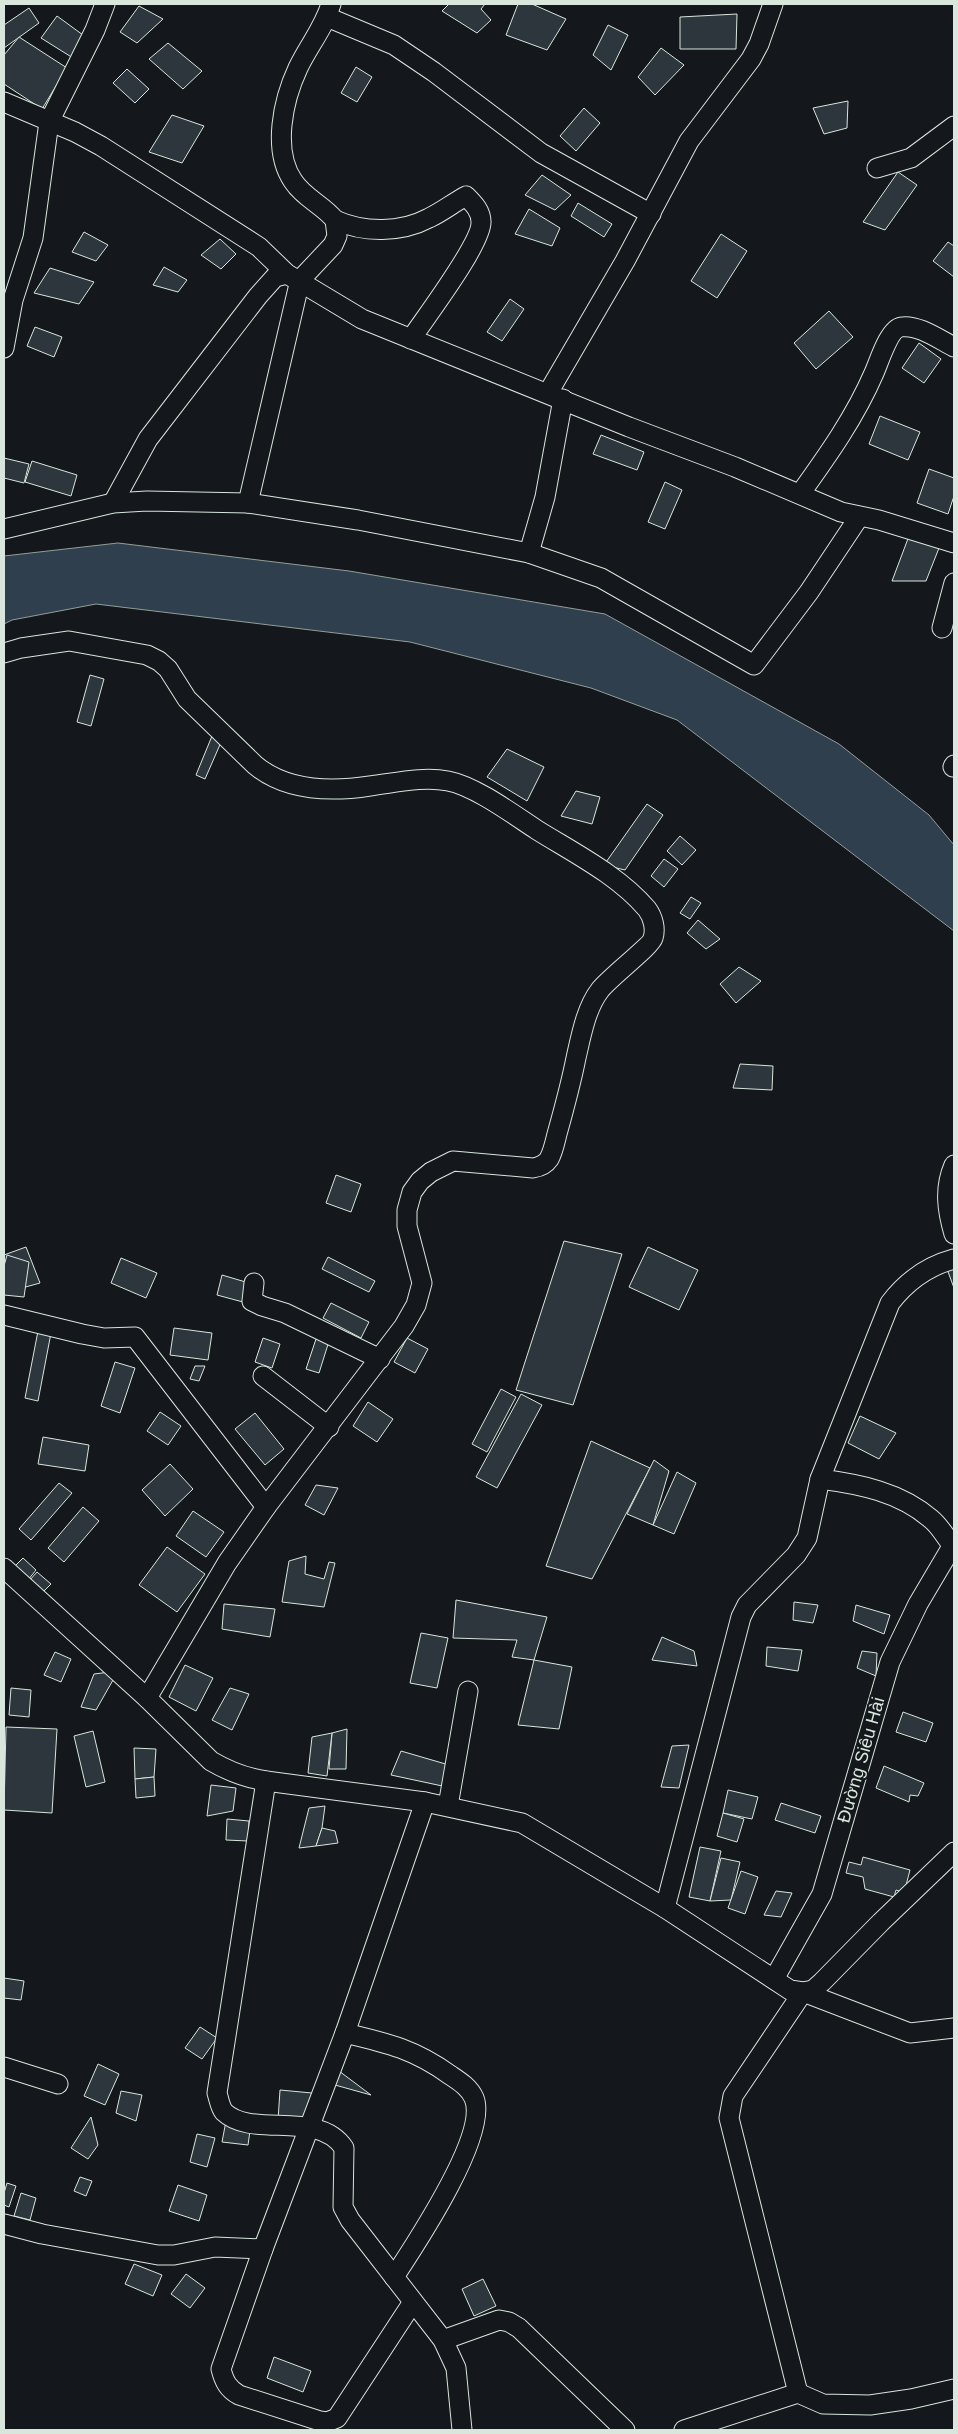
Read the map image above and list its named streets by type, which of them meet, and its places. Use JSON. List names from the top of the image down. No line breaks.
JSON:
{"streets":{"street":["Đường Siêu Hài"]}}
